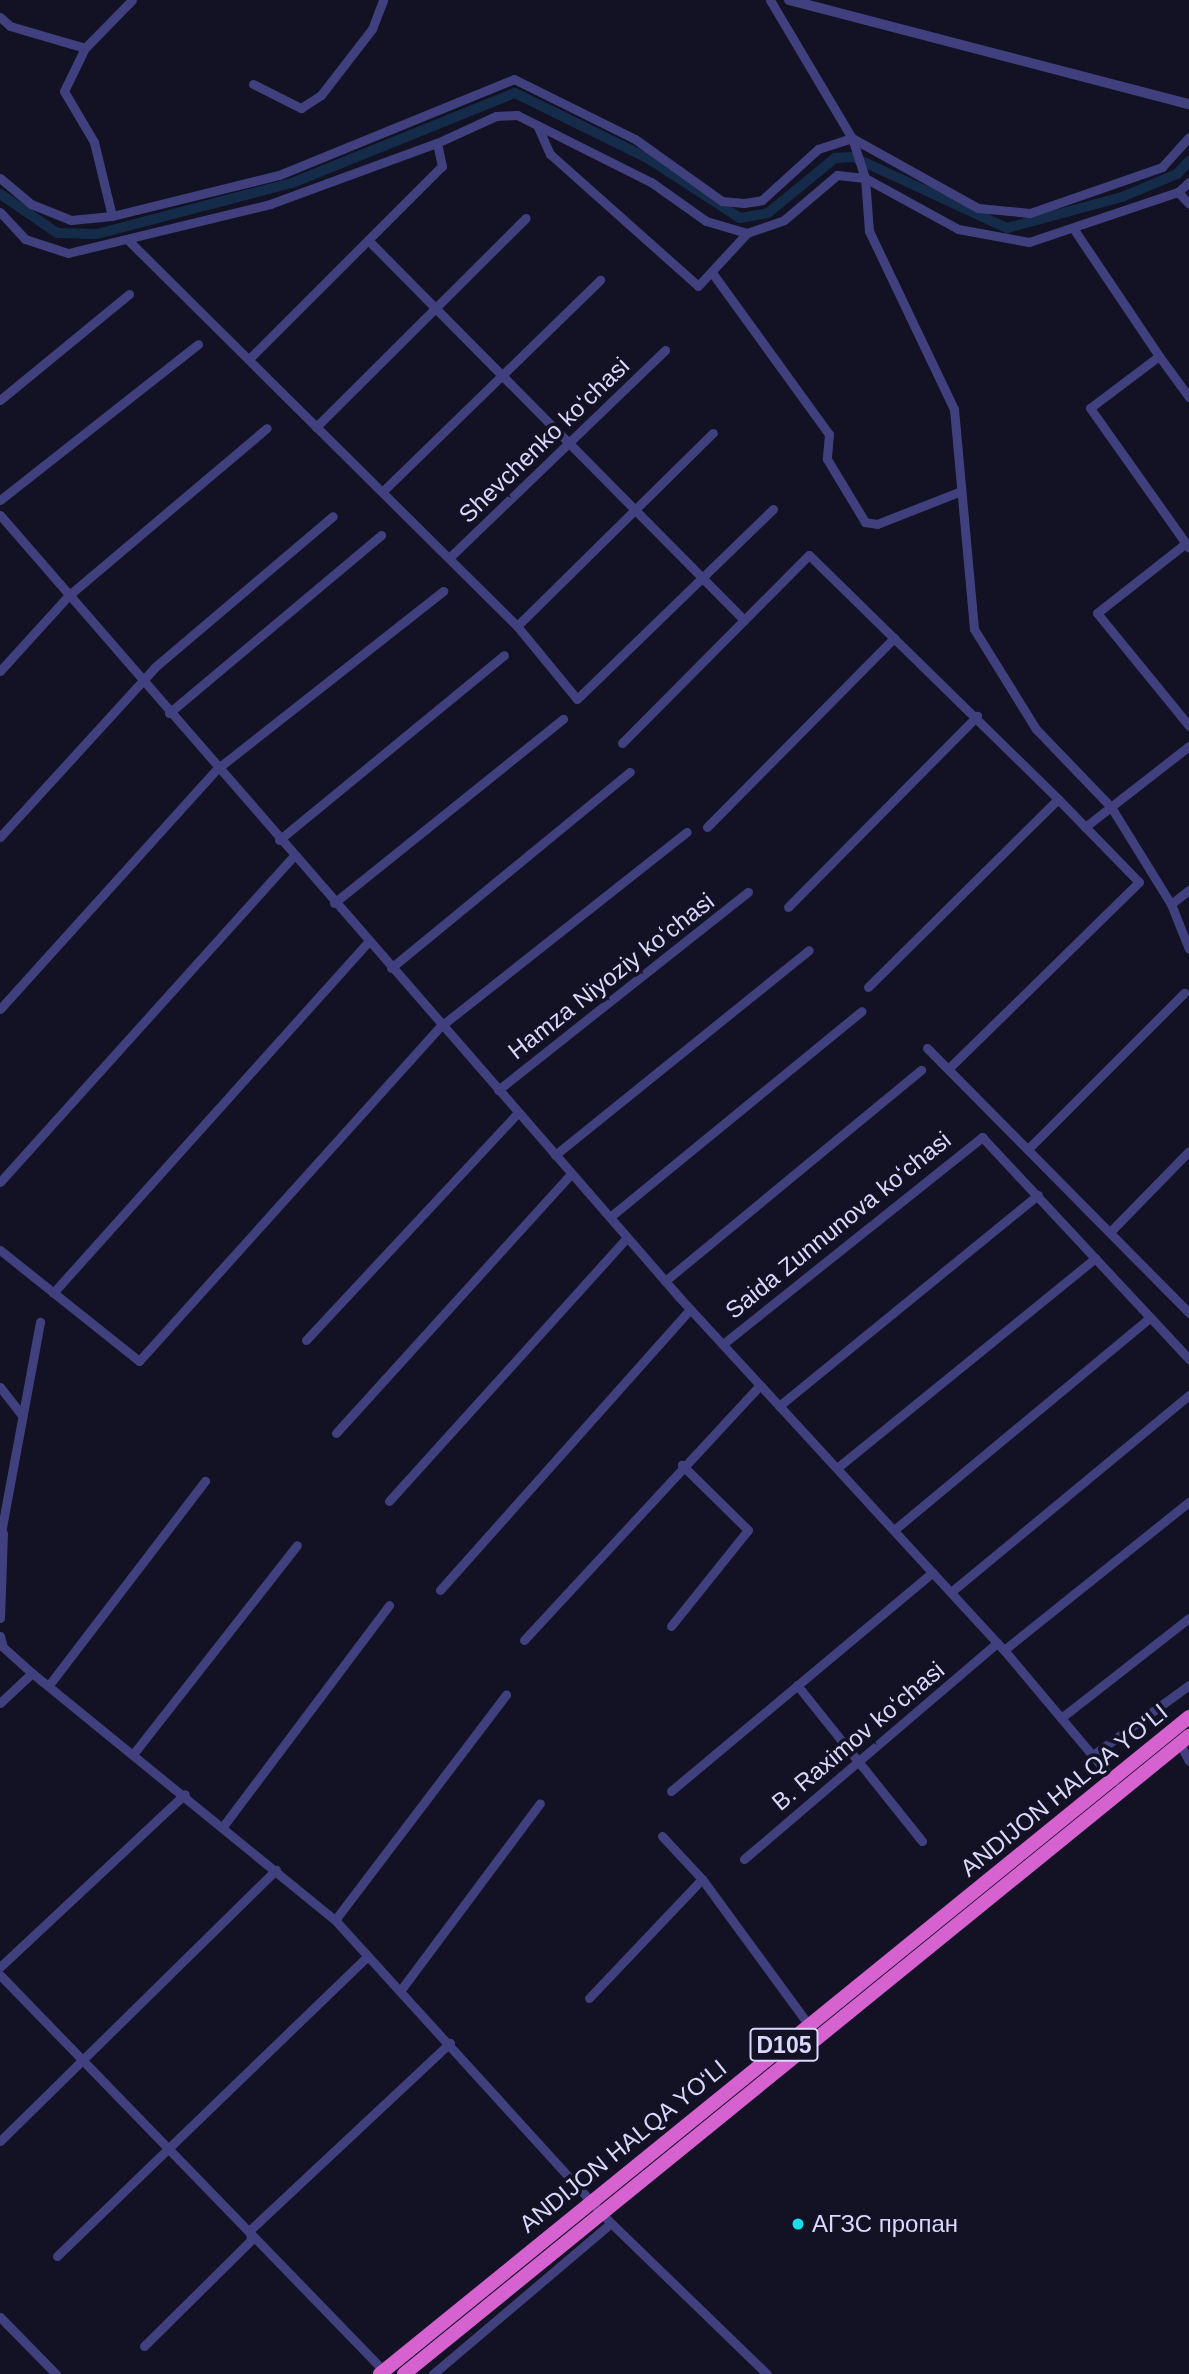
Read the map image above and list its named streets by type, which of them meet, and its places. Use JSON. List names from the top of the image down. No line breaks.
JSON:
{"streets":{"highway":["ANDIJON HALQA YO‘LI","D105"],"street":["Shevchenko koʻchasi","Hamza Niyoziy koʻchasi","Saida Zunnunova koʻchasi","B. Raximov koʻchasi"]},"places":["АГЗС пропан"]}
